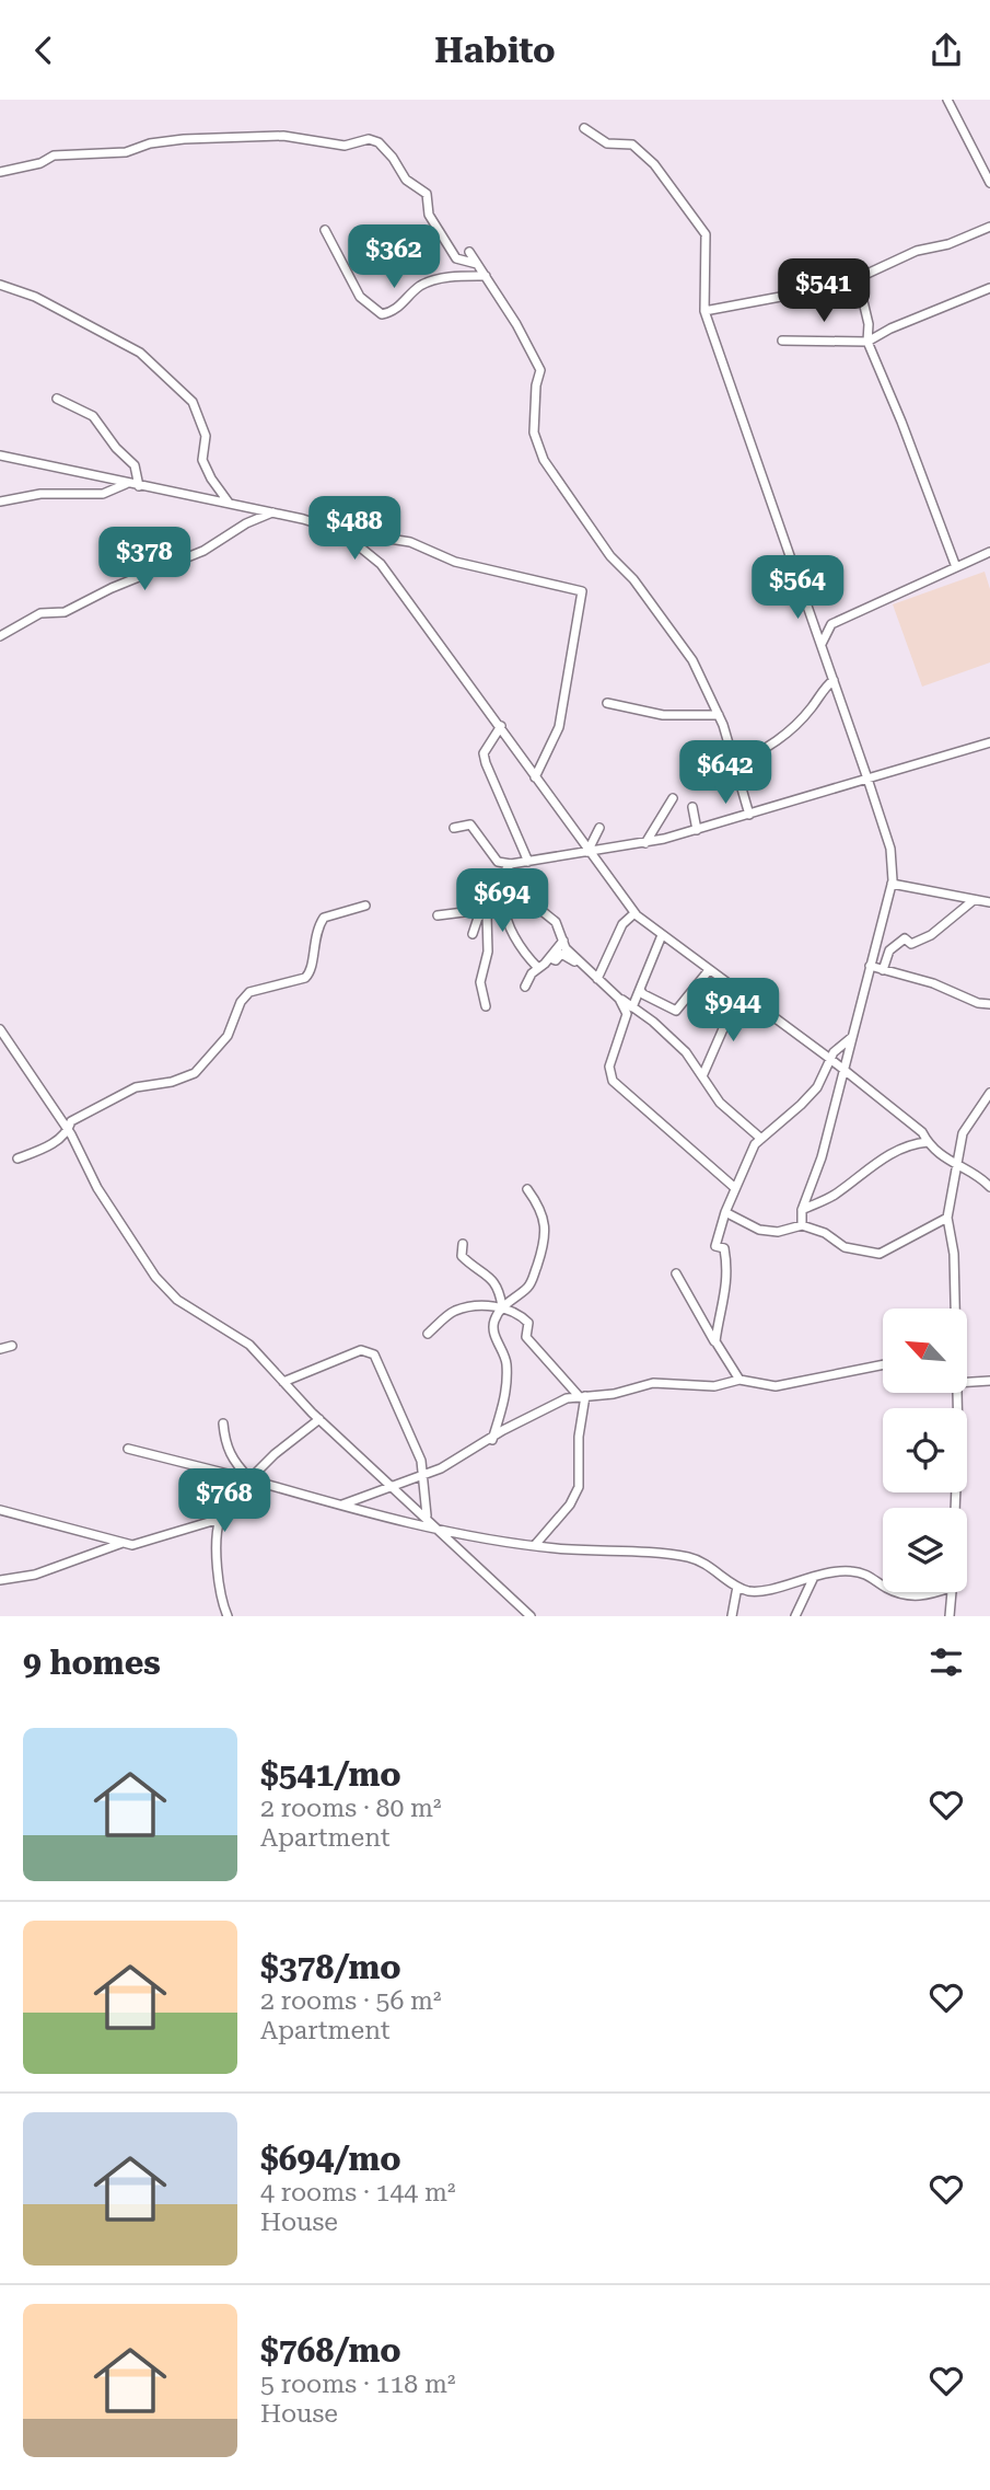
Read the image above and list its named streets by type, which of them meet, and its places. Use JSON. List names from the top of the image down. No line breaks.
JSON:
{"north":"top left","page":{"header":"Habito","price":["$362","$541","$488","$378","$564","$642","$694","$944","$768"],"heading":"9 homes","list":[{"name":"$541/mo","note":"2 rooms · 80 m² · Apartment"},{"name":"$378/mo","note":"2 rooms · 56 m² · Apartment"},{"name":"$694/mo","note":"4 rooms · 144 m² · House"},{"name":"$768/mo","note":"5 rooms · 118 m² · House"}]}}
